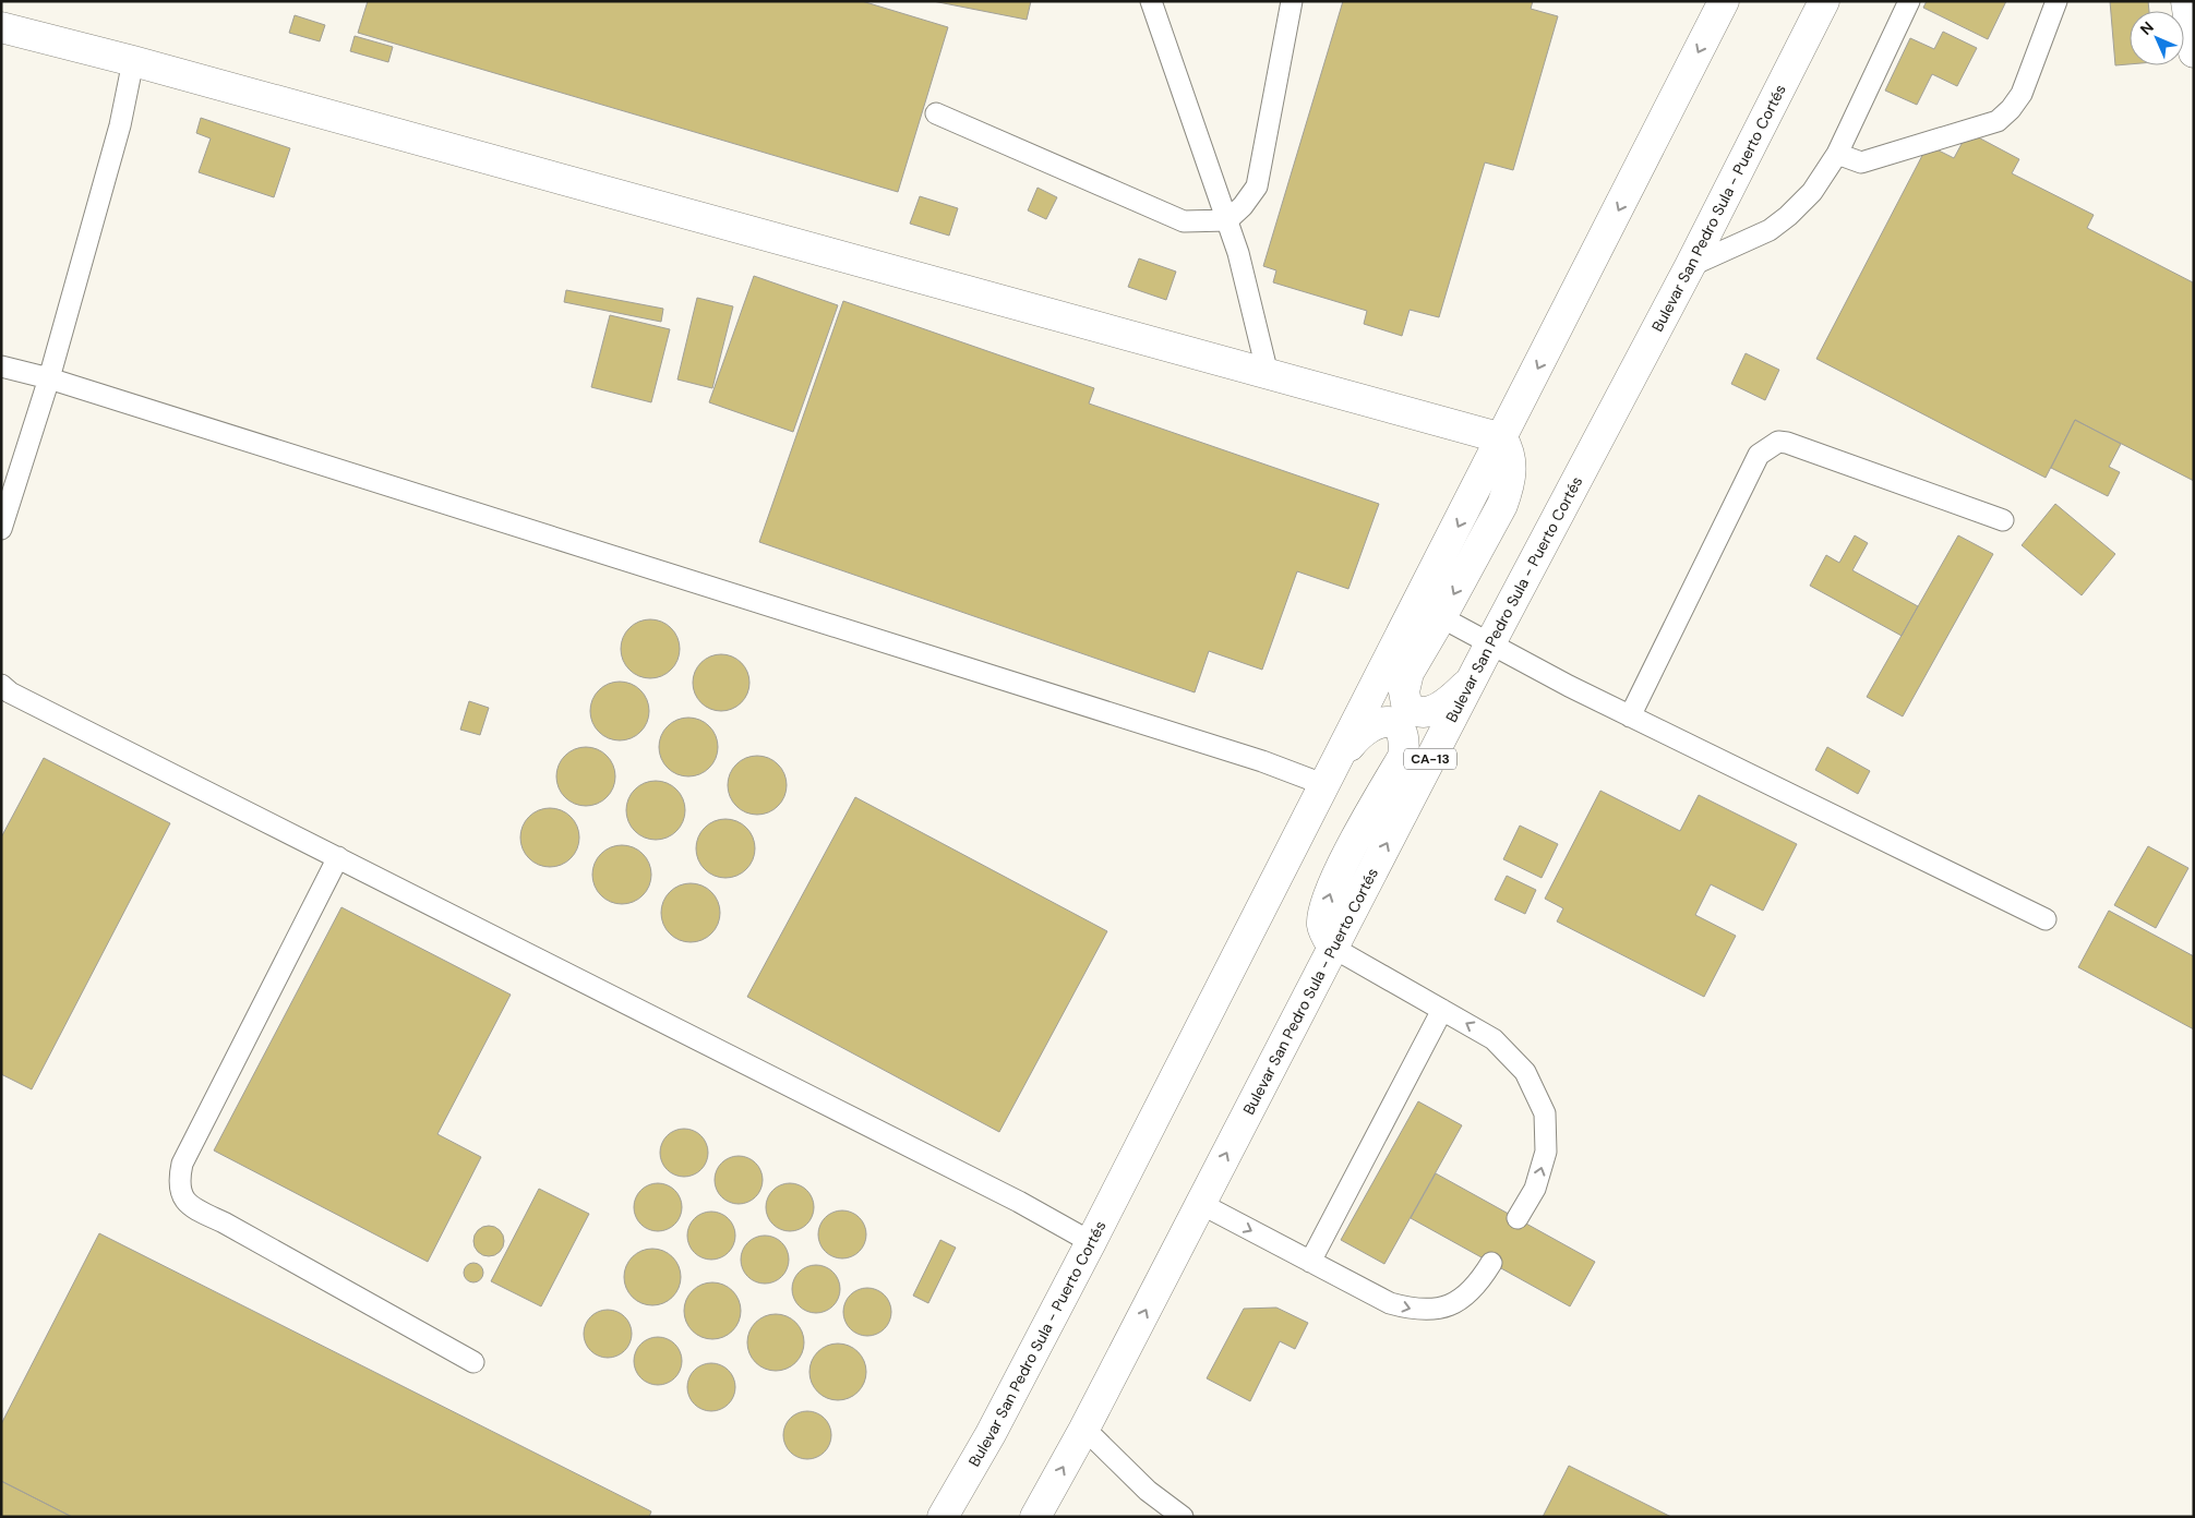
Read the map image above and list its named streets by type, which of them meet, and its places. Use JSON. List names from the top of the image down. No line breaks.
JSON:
{"streets":{"main road":["Bulevar San Pedro Sula - Puerto Cortés","CA-13"]},"north":"top left"}
